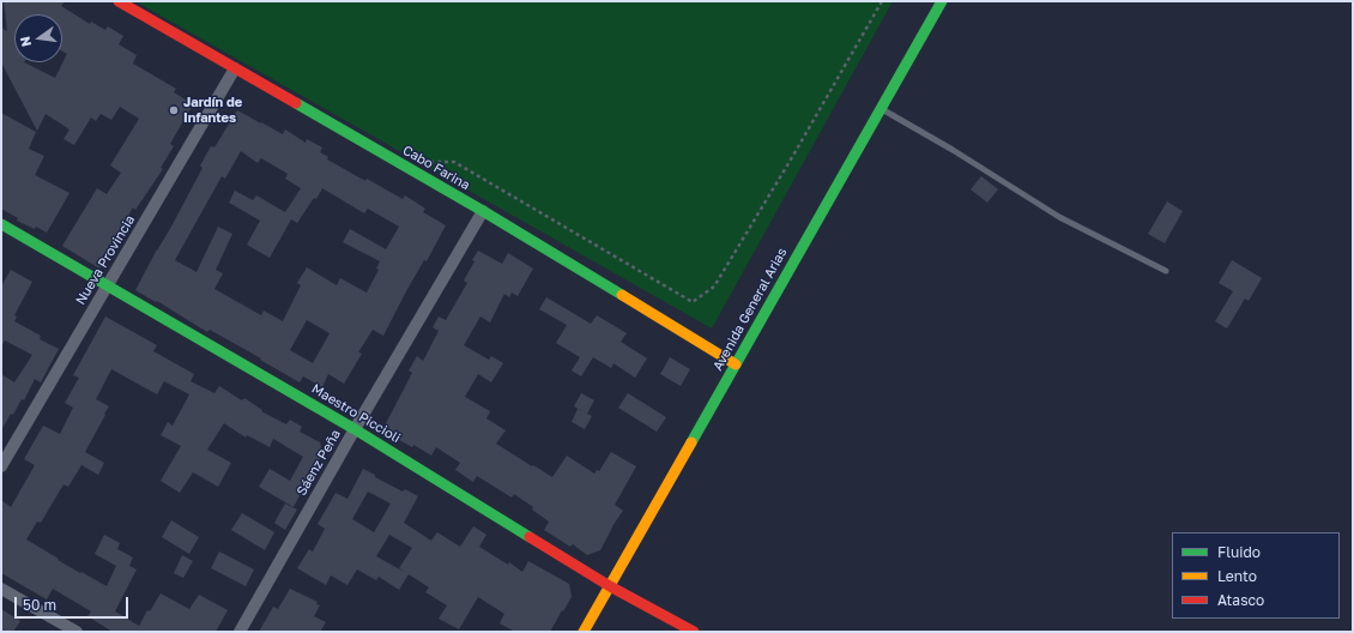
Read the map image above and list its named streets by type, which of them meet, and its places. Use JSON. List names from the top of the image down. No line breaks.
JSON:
{"streets":{"street":["Cabo Farina","Nueva Provincia","Avenida General Arias","Maestro Piccioli","Sáenz Peña"]},"crossings":[["Cabo Farina","Nueva Provincia"],["Cabo Farina","Avenida General Arias"],["Cabo Farina","Sáenz Peña"],["Nueva Provincia","Maestro Piccioli"],["Avenida General Arias","Maestro Piccioli"],["Maestro Piccioli","Sáenz Peña"]],"places":["Jardín de Infantes"],"legend":["Fluido","Lento","Atasco"],"scale_bar":"50 m","north":"left"}
